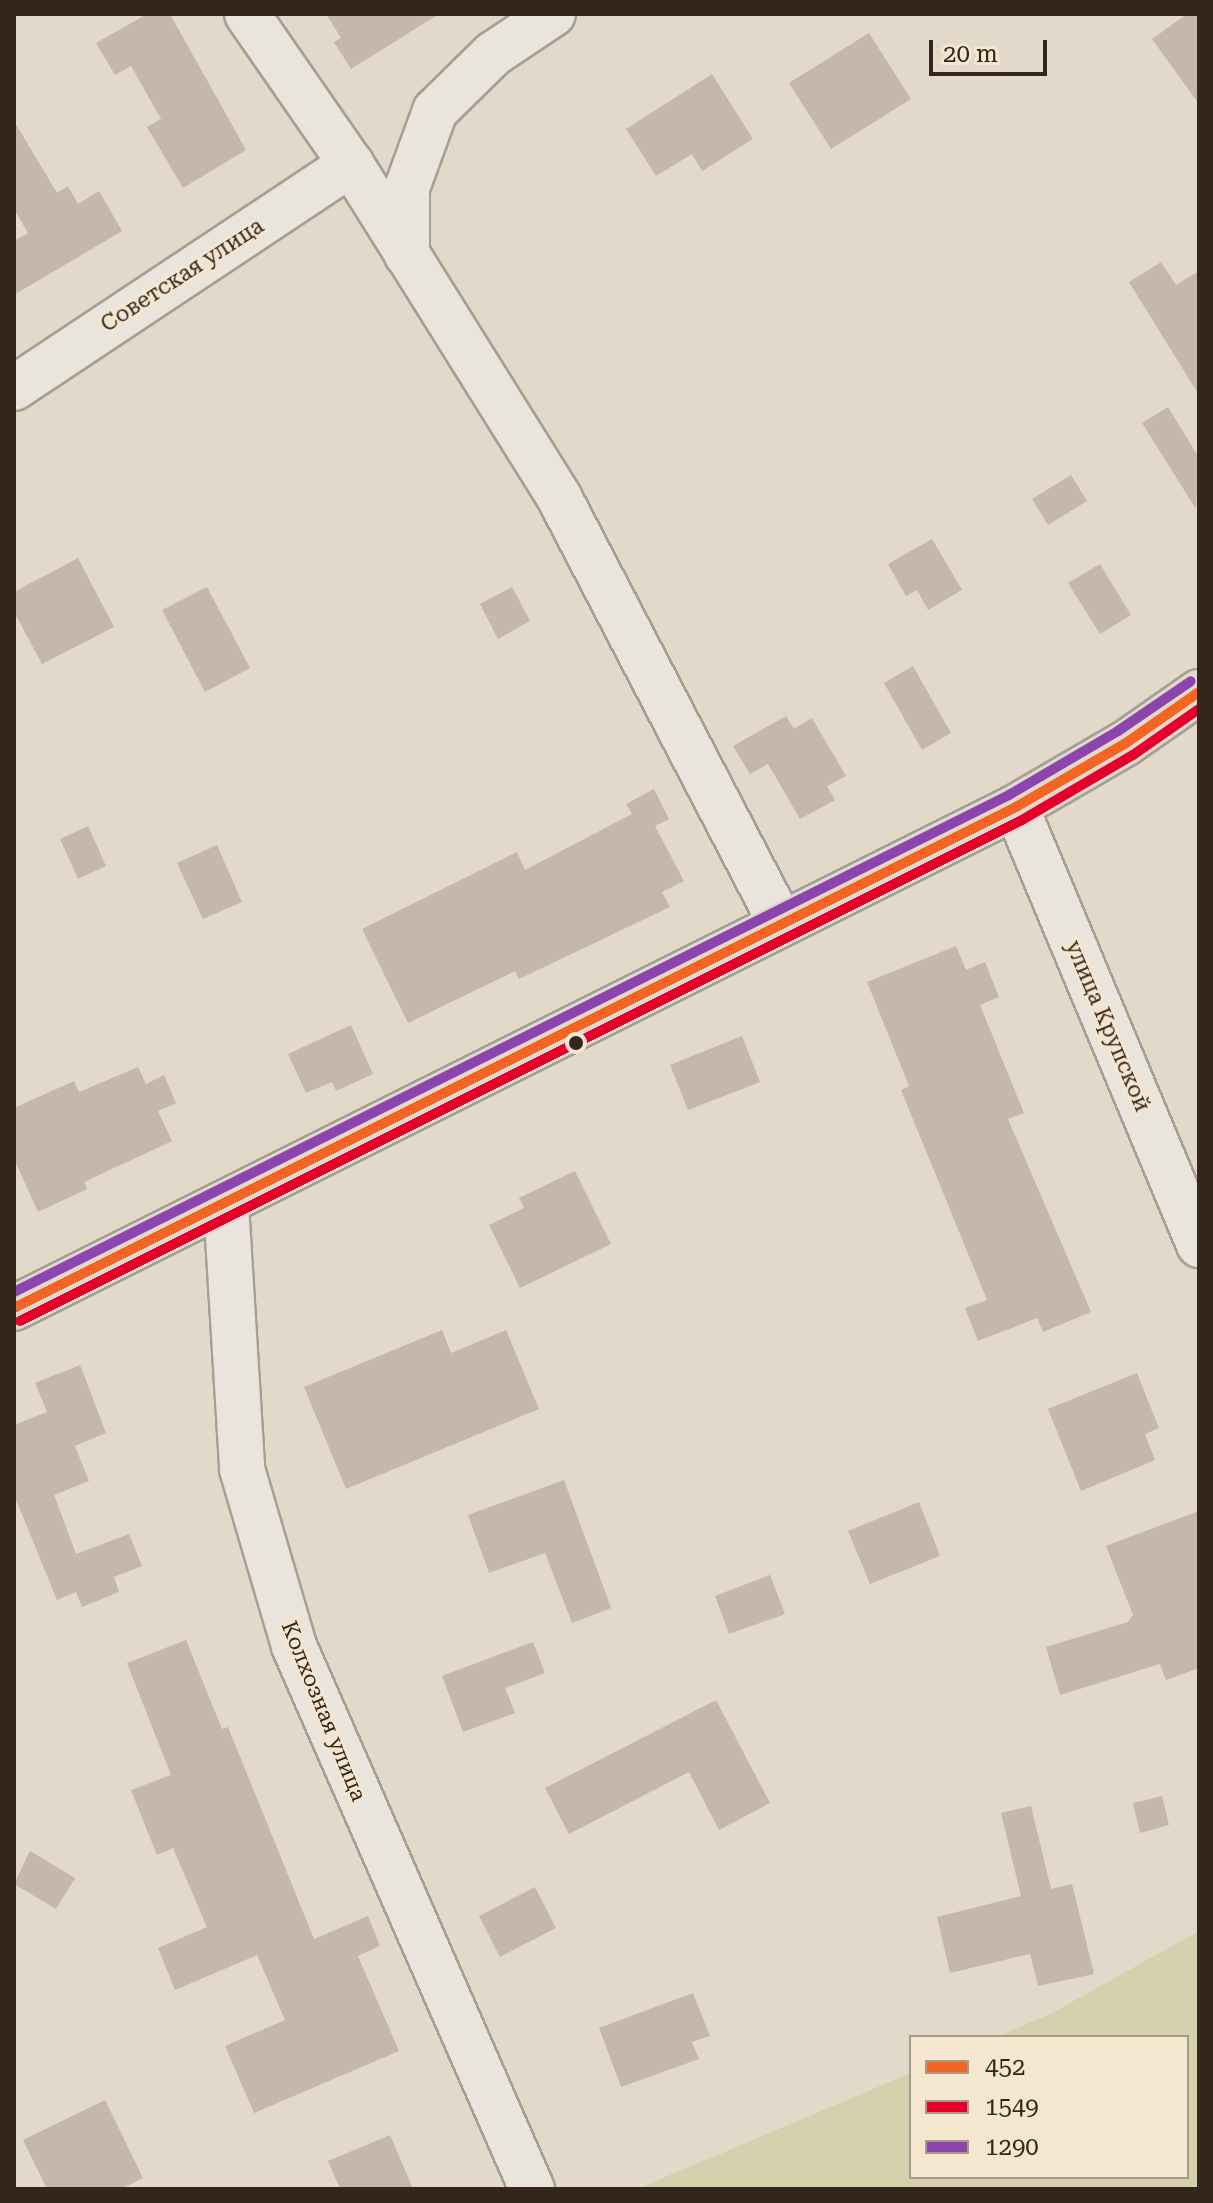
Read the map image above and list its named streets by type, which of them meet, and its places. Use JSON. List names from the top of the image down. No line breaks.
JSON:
{"streets":{"street":["Советская улица","улица Крупской","Колхозная улица"]},"lines":["transit line 1290","transit line 452","transit line 1549"],"legend":["452","1549","1290"],"scale_bar":"20 m"}
